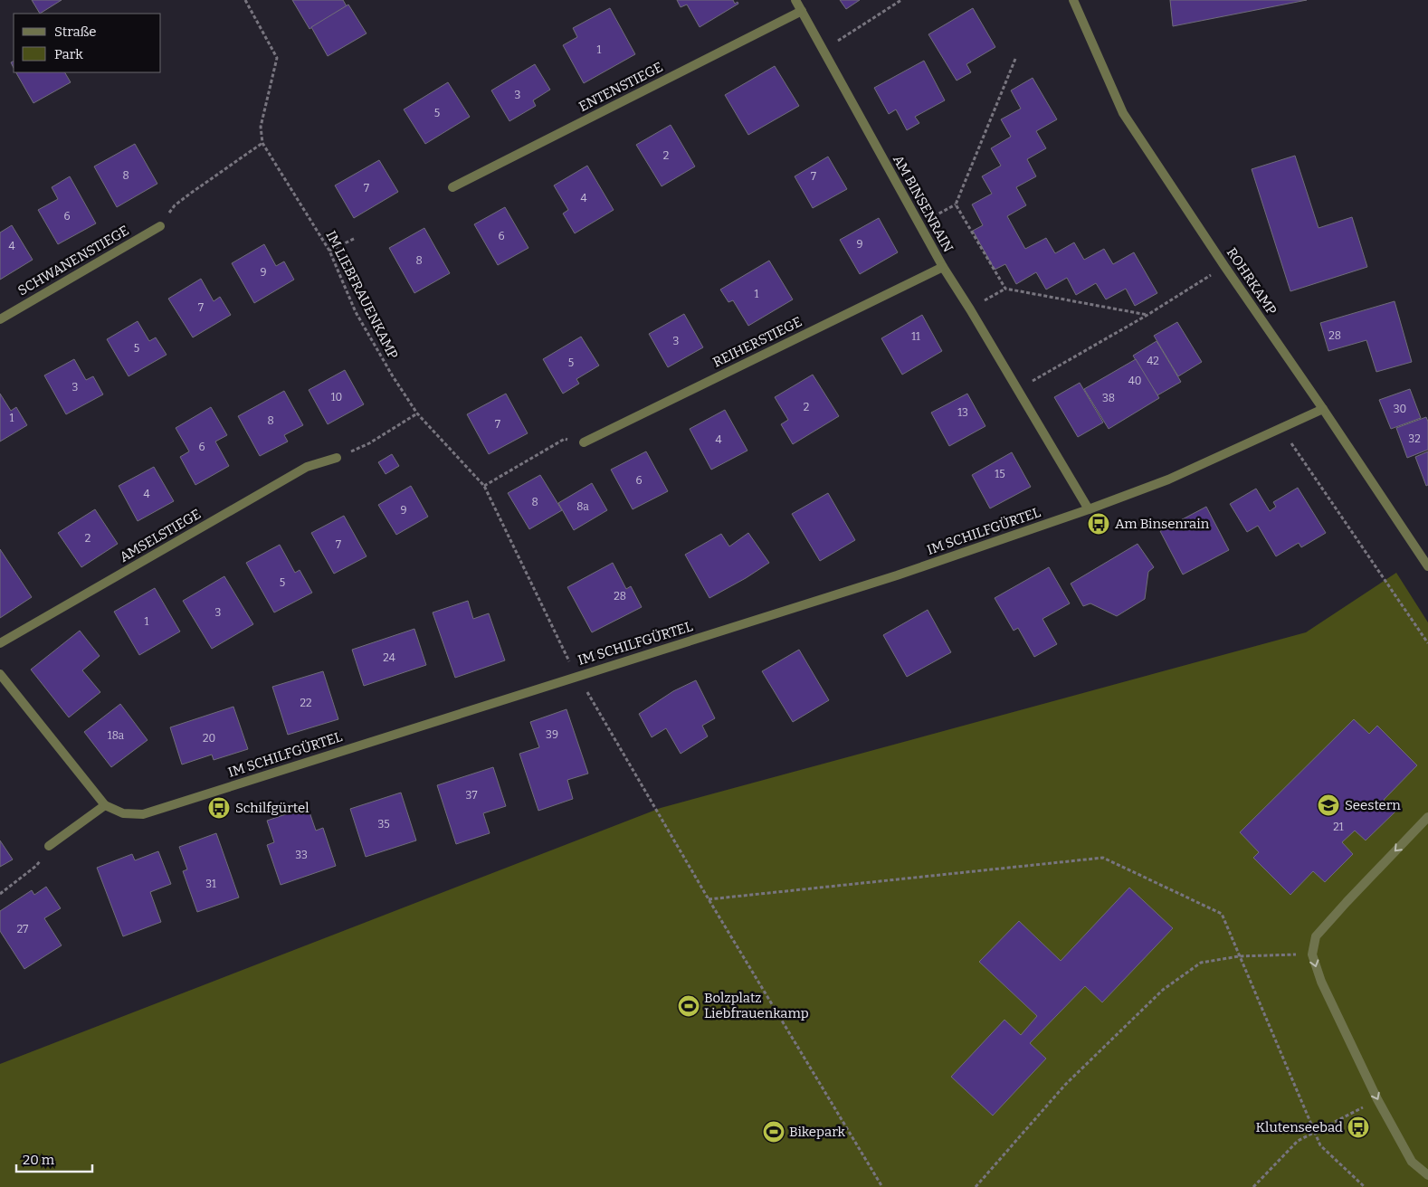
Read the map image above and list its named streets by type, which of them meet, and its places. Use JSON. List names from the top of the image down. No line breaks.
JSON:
{"streets":{"street":["ENTENSTIEGE","AM BINSENRAIN","SCHWANENSTIEGE","ROHRKAMP","REIHERSTIEGE","IM SCHILFGÜRTEL","AMSELSTIEGE"],"path":["IM LIEBFRAUENKAMP"]},"crossings":[["ENTENSTIEGE","AM BINSENRAIN"],["AM BINSENRAIN","REIHERSTIEGE"],["AM BINSENRAIN","IM SCHILFGÜRTEL"],["ROHRKAMP","IM SCHILFGÜRTEL"],["IM LIEBFRAUENKAMP","IM SCHILFGÜRTEL"]],"places":{"bus stop":["Am Binsenrain","Schilfgürtel","Klutenseebad"],"school or university":["Seestern"],"sports":["Bolzplatz Liebfrauenkamp","Bikepark"]},"house_numbers":["1","3","5","2","8","7","7","4","6","6","9","4","8","9","1","7","28","11","3","5","42","5","40","3","10","38","2","30","13","1","8","7","32","4","6","15","6","4","8","8a","9","2","7","5","28","3","1","24","22","39","18a","20","37","35","21","33","31","27"],"legend":["Straße","Park"],"scale_bar":"20 m"}
